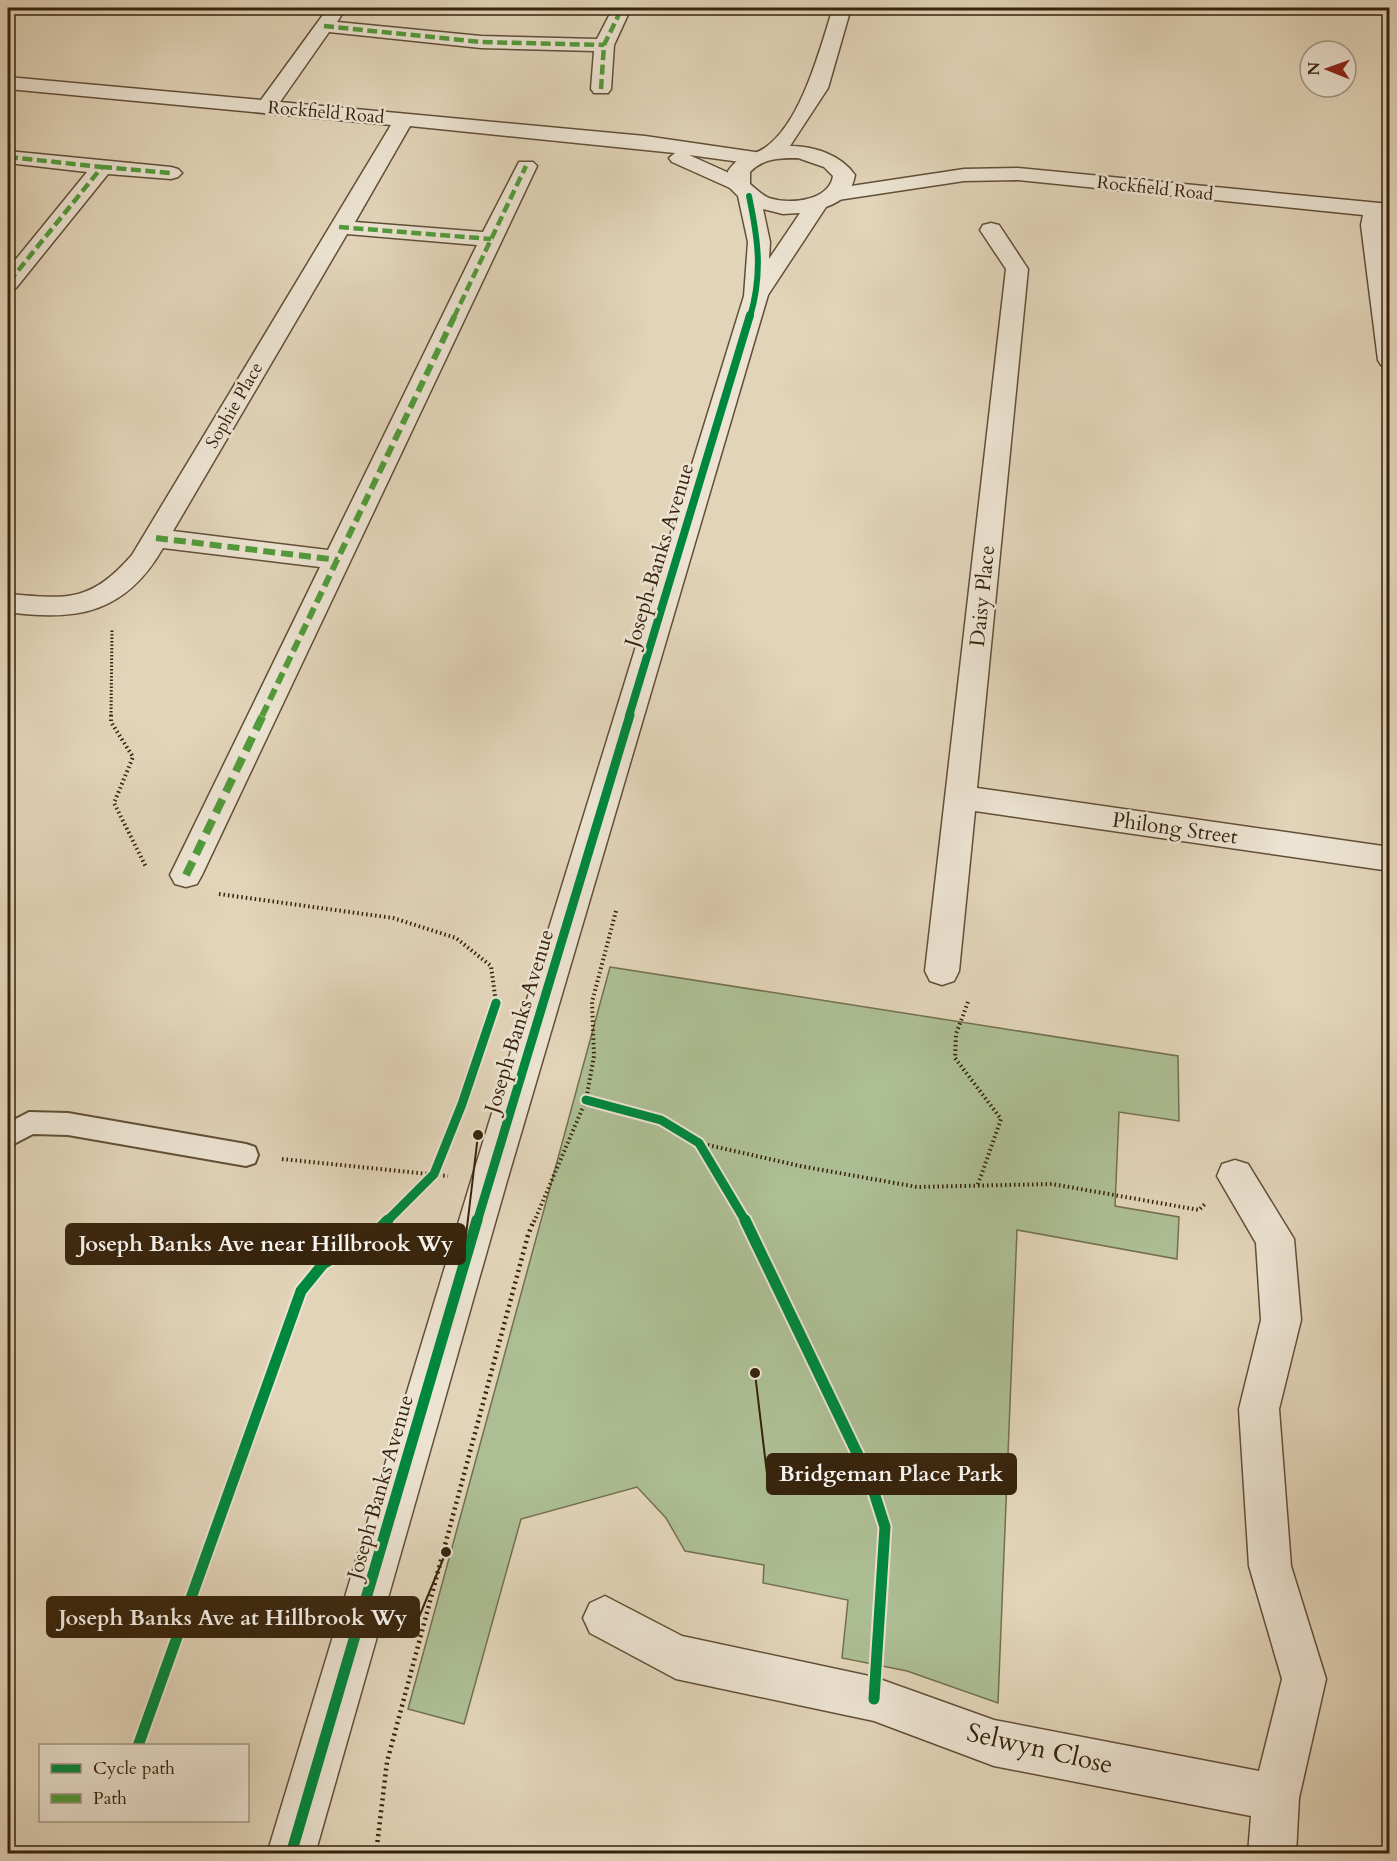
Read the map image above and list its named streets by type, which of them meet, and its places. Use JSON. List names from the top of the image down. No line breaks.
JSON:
{"streets":{"street":["Rockfield Road","Sophie Place","Joseph Banks Avenue","Daisy Place","Philong Street","Selwyn Close"]},"crossings":[["Rockfield Road","Sophie Place"],["Rockfield Road","Joseph Banks Avenue"],["Daisy Place","Philong Street"]],"places":["Joseph Banks Ave near Hillbrook Wy","Bridgeman Place Park","Joseph Banks Ave at Hillbrook Wy"],"legend":["Cycle path","Path"],"north":"left"}
